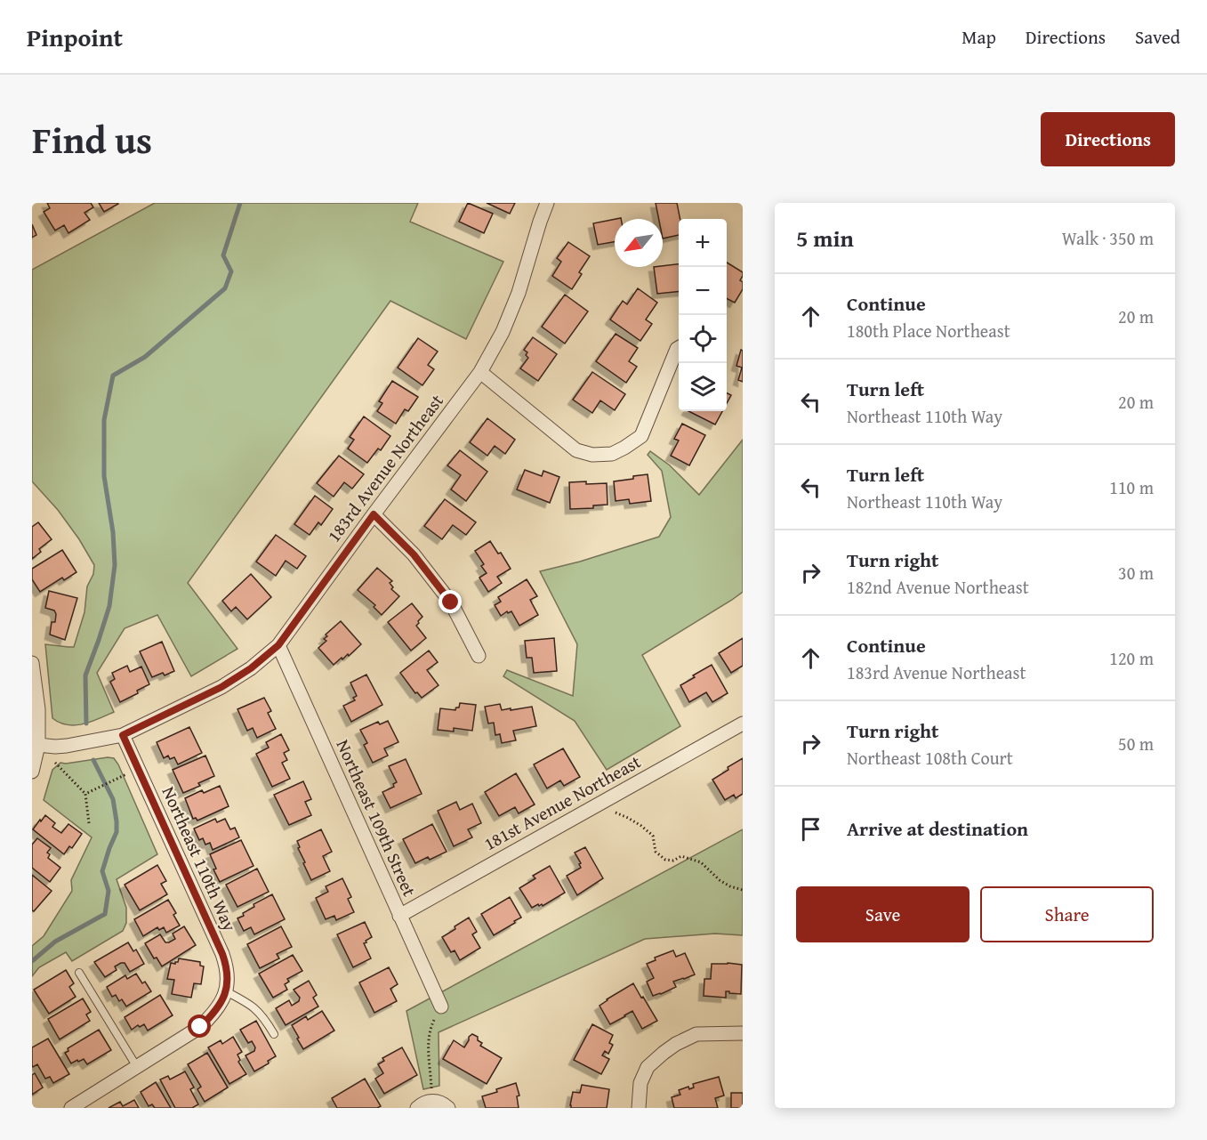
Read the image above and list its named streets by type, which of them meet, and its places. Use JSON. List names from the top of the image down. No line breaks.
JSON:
{"streets":{"street":["183rd Avenue Northeast","181st Avenue Northeast","Northeast 109th Street","Northeast 110th Way"]},"crossings":[["183rd Avenue Northeast","Northeast 109th Street"],["183rd Avenue Northeast","Northeast 110th Way"],["181st Avenue Northeast","Northeast 109th Street"]],"north":"bottom left","page":{"header":"Pinpoint","nav":["Map","Directions","Saved"],"title":"Find us","buttons":["Directions",["Save","Share"]],"heading":["5 min","Walk · 350 m"],"map_buttons":["+","−"],"list":[["Continue","180th Place Northeast","20 m"],["Turn left","Northeast 110th Way","20 m"],["Turn left","Northeast 110th Way","110 m"],["Turn right","182nd Avenue Northeast","30 m"],["Continue","183rd Avenue Northeast","120 m"],["Turn right","Northeast 108th Court","50 m"],"Arrive at destination"]}}
